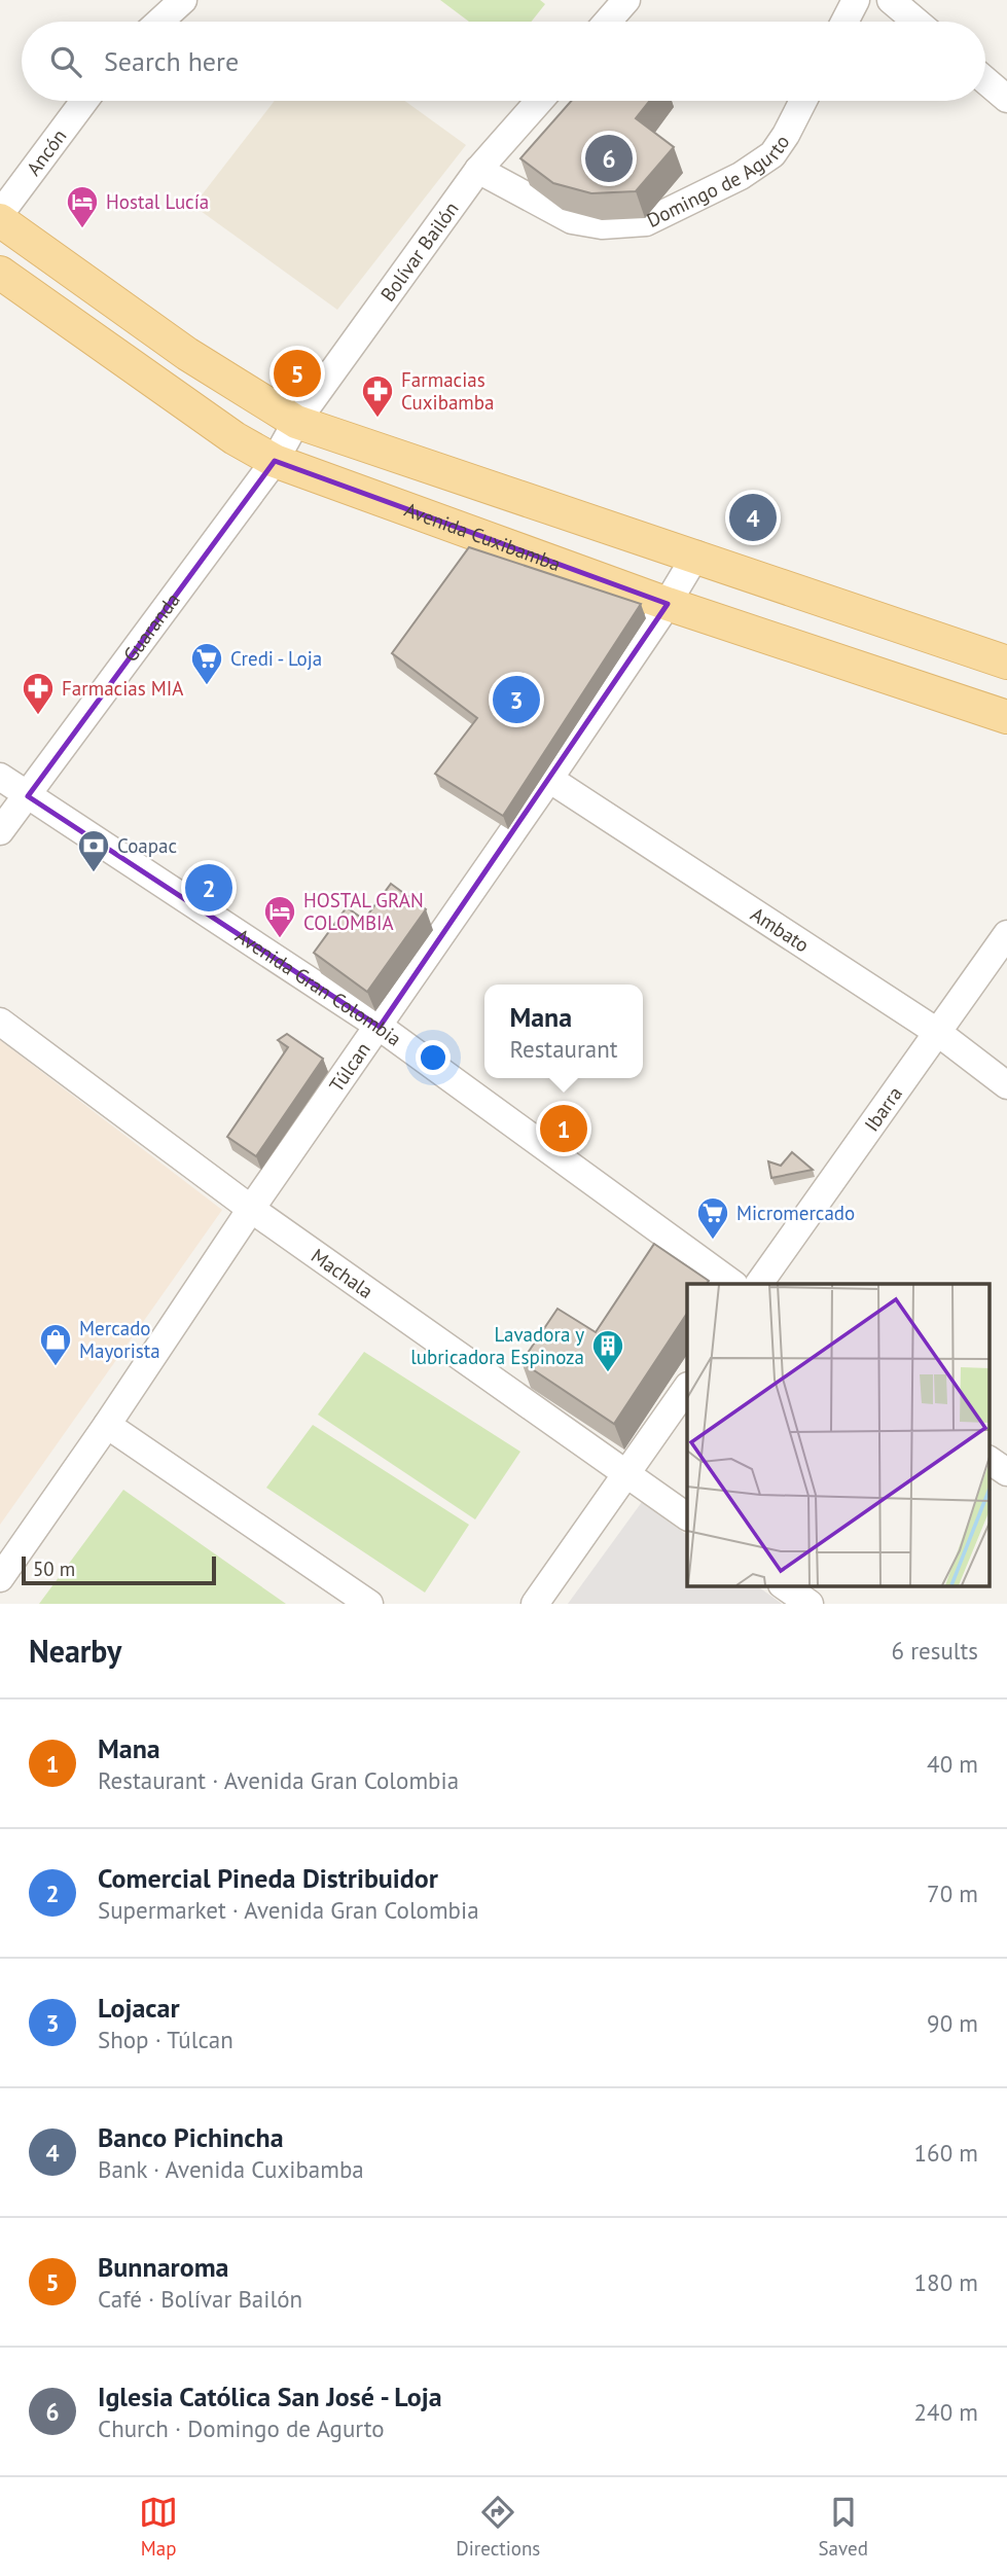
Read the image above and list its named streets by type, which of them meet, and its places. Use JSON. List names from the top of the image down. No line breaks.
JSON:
{"streets":{"main road":["Avenida Cuxibamba"],"street":["Ancón","Domingo de Agurto","Bolívar Bailón","Guaranda","Ambato","Avenida Gran Colombia","Túlcan","Ibarra","Machala"]},"crossings":[["Domingo de Agurto","Bolívar Bailón"],["Bolívar Bailón","Guaranda"],["Avenida Cuxibamba","Guaranda"],["Avenida Cuxibamba","Túlcan"],["Guaranda","Avenida Gran Colombia"],["Ambato","Túlcan"],["Ambato","Ibarra"],["Avenida Gran Colombia","Túlcan"],["Túlcan","Machala"]],"places":{"hotel":["Hostal Lucía","HOSTAL GRAN COLOMBIA"],"pharmacy":["Farmacias Cuxibamba","Farmacias MIA"],"supermarket":["Credi - Loja","Micromercado"],"bank":["Coapac"],"shop":["Mercado Mayorista"],"building":["Lavadora y lubricadora Espinoza"]},"scale_bar":"50 m","page":{"search":"Search here","pins":["6","5","4","3","2","1"],"popup":["Mana","Restaurant"],"scale":"50 m","heading":["Nearby","6 results"],"list":[{"mark":"1","name":"Mana","note":"Restaurant · Avenida Gran Colombia","value":"40 m"},{"mark":"2","name":"Comercial Pineda Distribuidor","note":"Supermarket · Avenida Gran Colombia","value":"70 m"},{"mark":"3","name":"Lojacar","note":"Shop · Túlcan","value":"90 m"},{"mark":"4","name":"Banco Pichincha","note":"Bank · Avenida Cuxibamba","value":"160 m"},{"mark":"5","name":"Bunnaroma","note":"Café · Bolívar Bailón","value":"180 m"},{"mark":"6","name":"Iglesia Católica San José - Loja","note":"Church · Domingo de Agurto","value":"240 m"}],"nav":["Map","Directions","Saved"]}}
